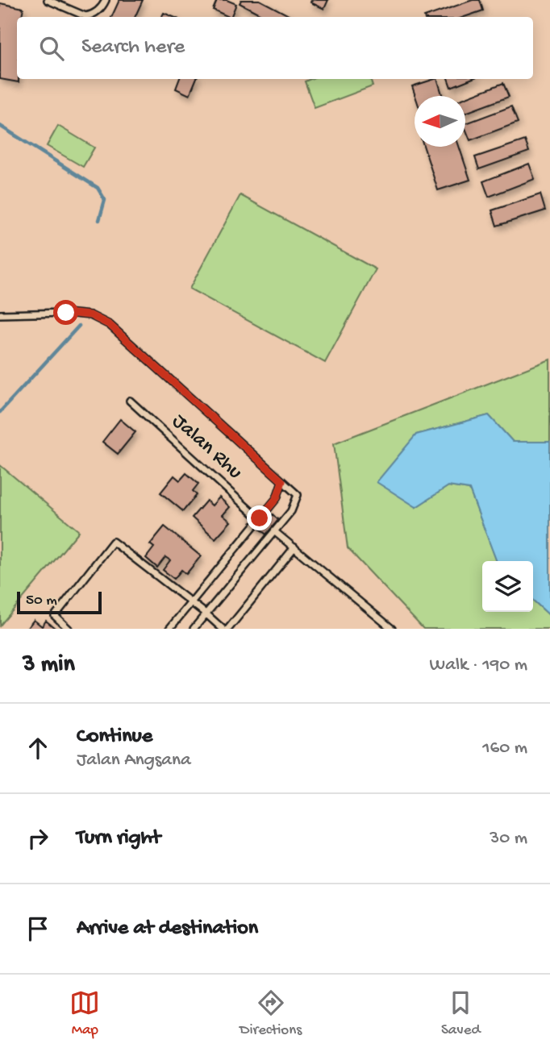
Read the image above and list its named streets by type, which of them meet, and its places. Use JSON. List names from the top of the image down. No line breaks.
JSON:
{"streets":{"lane":["Jalan Rhu"]},"scale_bar":"50 m","north":"left","page":{"search":"Search here","scale":"50 m","heading":["3 min","Walk · 190 m"],"list":[["Continue","Jalan Angsana","160 m"],["Turn right","30 m"],"Arrive at destination"],"nav":["Map","Directions","Saved"]}}
